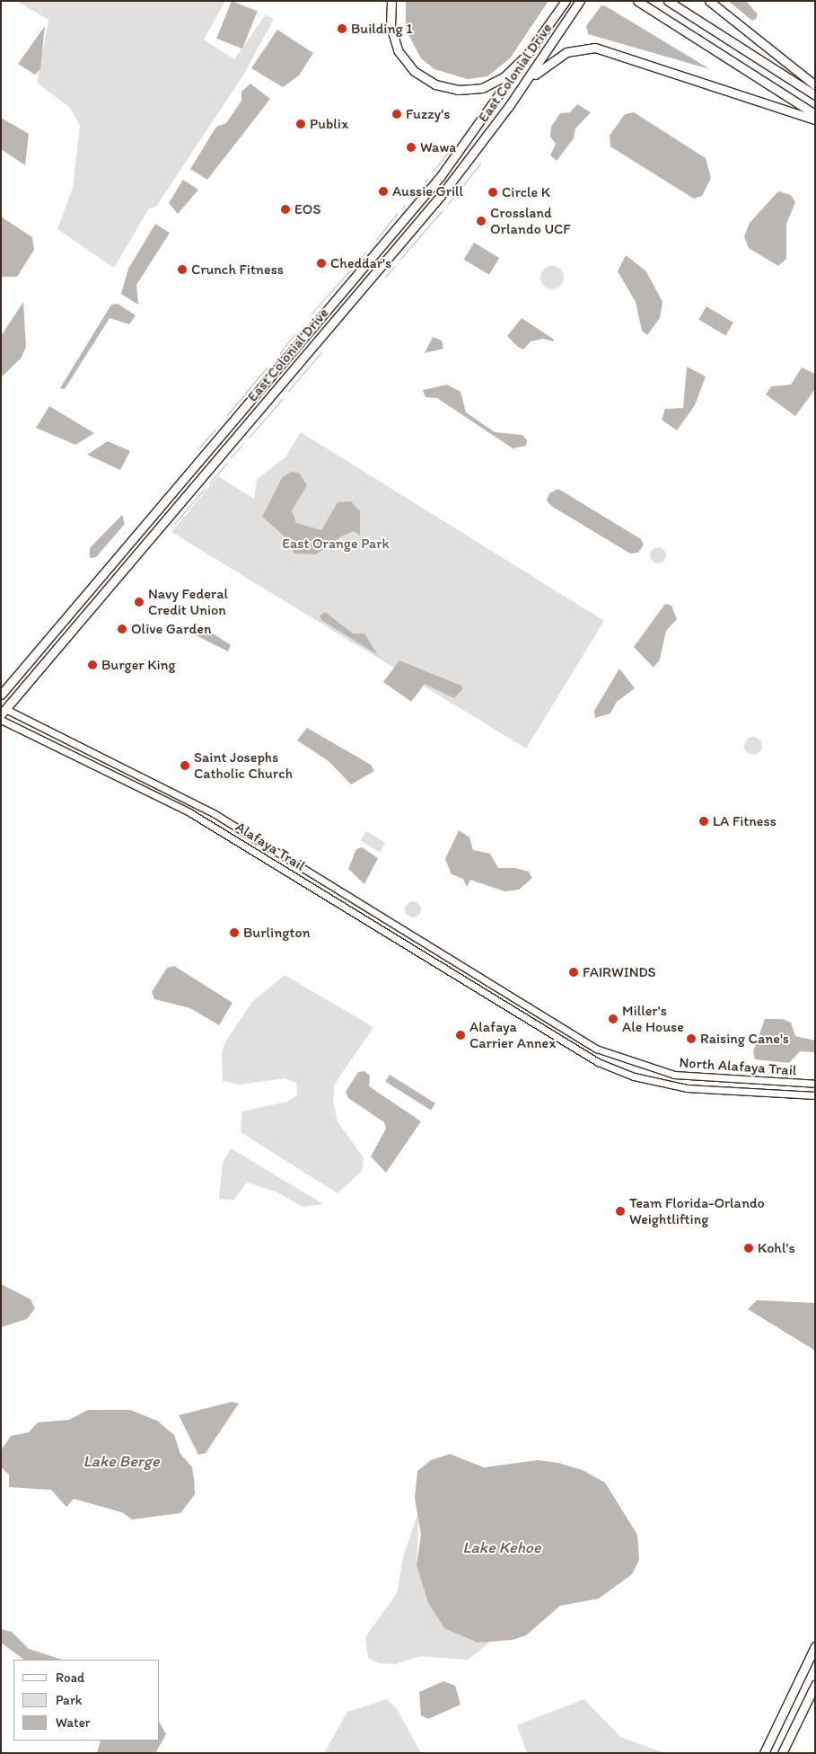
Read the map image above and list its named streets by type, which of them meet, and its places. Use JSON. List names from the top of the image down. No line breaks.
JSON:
{"streets":{"highway":["East Colonial Drive"],"main road":["Alafaya Trail","North Alafaya Trail"]},"crossings":[["East Colonial Drive","Alafaya Trail"],["Alafaya Trail","North Alafaya Trail"]],"water":["Lake Berge","Lake Kehoe"],"parks":["East Orange Park"],"places":["Building 1","Fuzzy's","Publix","Wawa","Aussie Grill","Circle K","EOS","Crossland Orlando UCF","Cheddar's","Crunch Fitness","Navy Federal Credit Union","Olive Garden","Burger King","Saint Josephs Catholic Church","LA Fitness","Burlington","FAIRWINDS","Miller's Ale House","Alafaya Carrier Annex","Raising Cane's","Team Florida-Orlando Weightlifting","Kohl's"],"legend":["Road","Park","Water"]}
